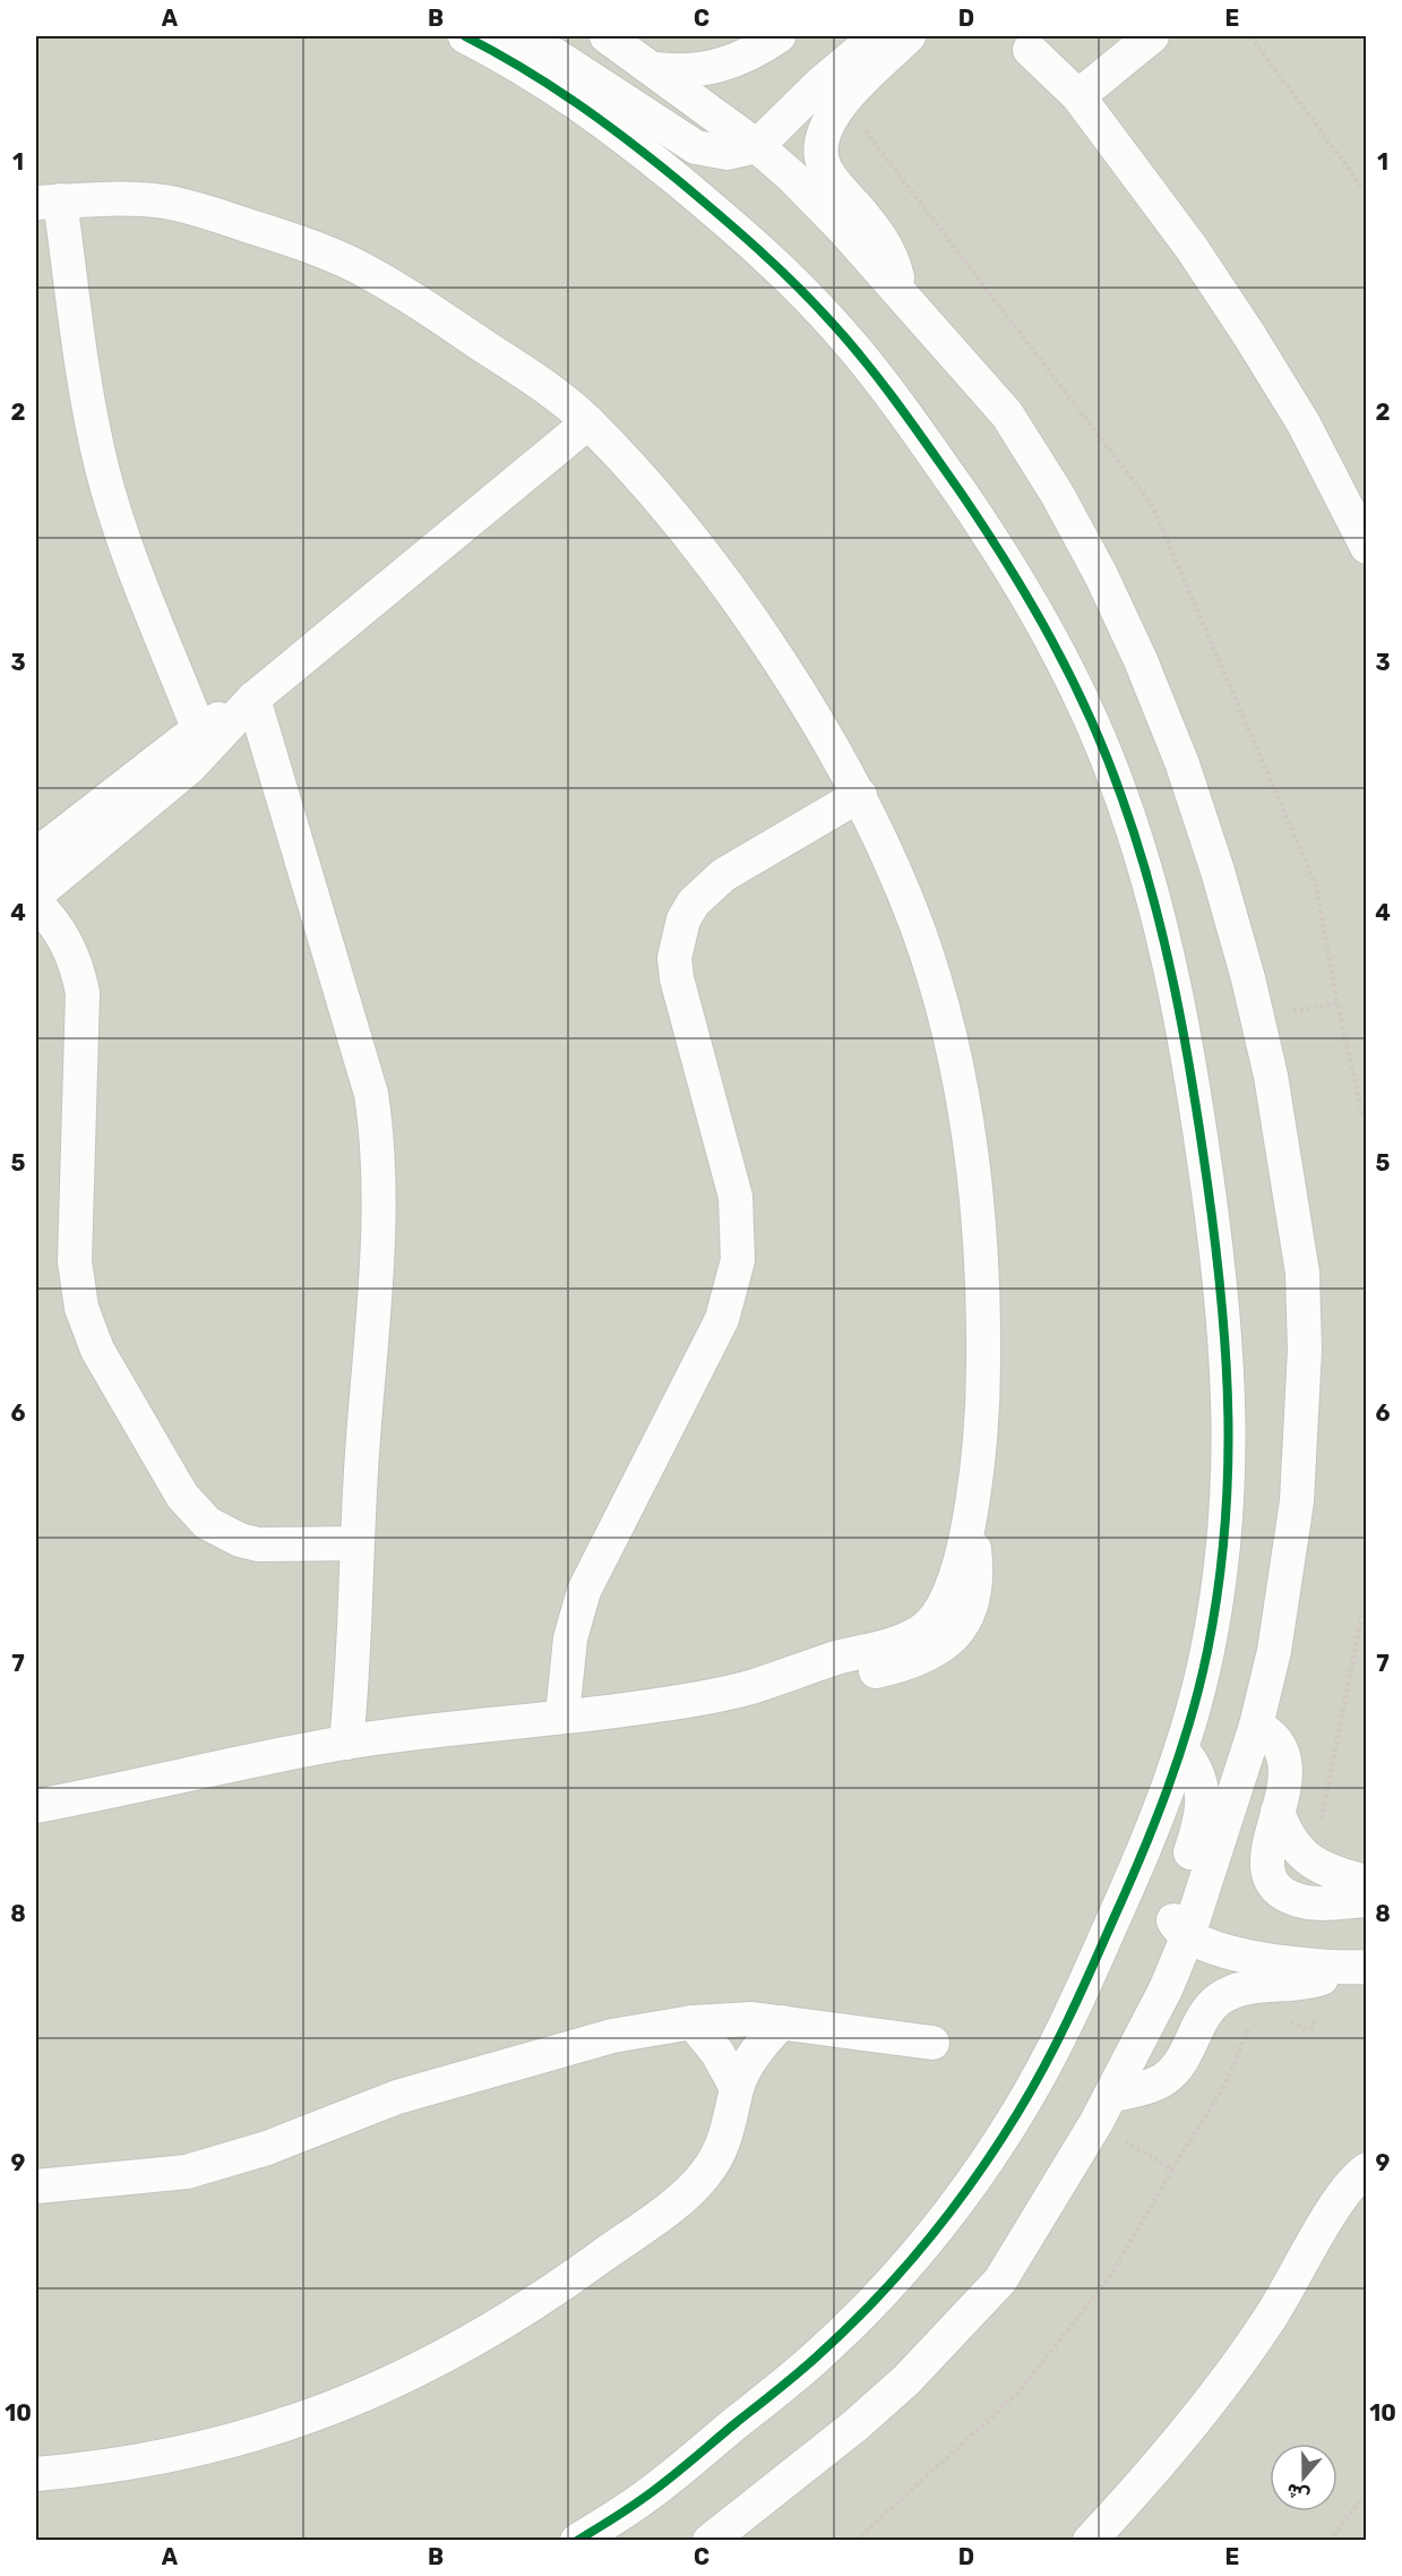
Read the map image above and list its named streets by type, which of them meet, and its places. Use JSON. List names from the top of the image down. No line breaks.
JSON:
{"north":"bottom","grid":{"columns":["A","B","C","D","E"],"rows":["1","2","3","4","5","6","7","8","9","10"]}}
